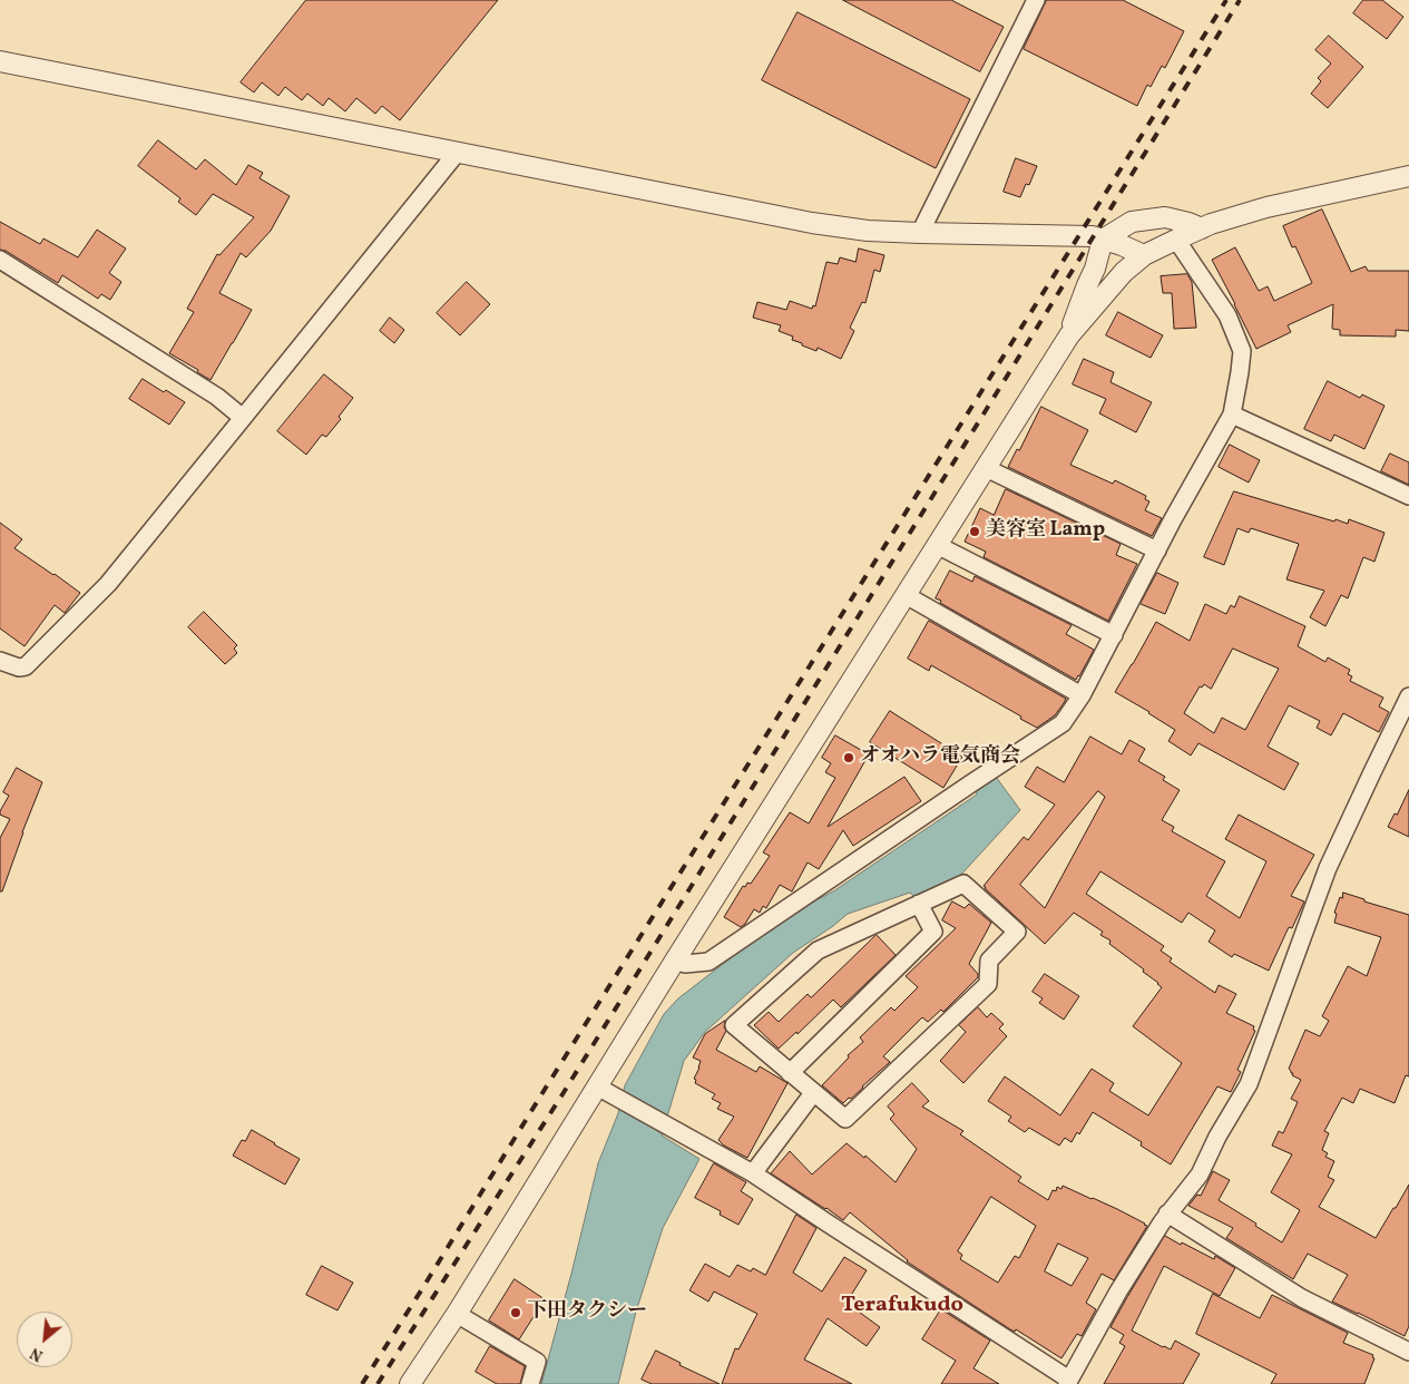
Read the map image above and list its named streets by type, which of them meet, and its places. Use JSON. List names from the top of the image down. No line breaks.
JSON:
{"districts":["Terafukudo"],"places":["美容室 Lamp","オオハラ電気商会","下田タクシー"],"north":"bottom left"}
